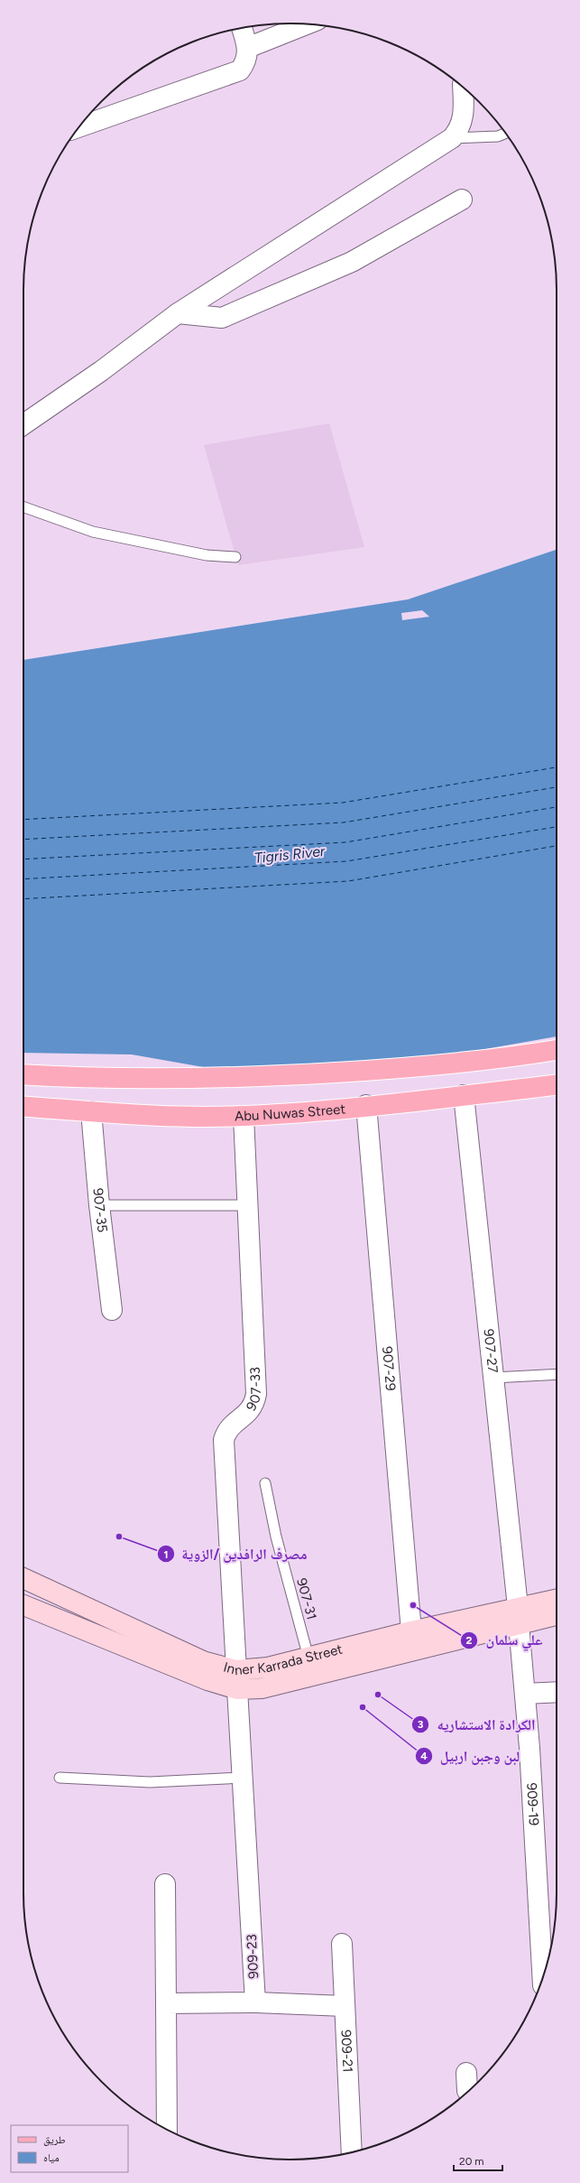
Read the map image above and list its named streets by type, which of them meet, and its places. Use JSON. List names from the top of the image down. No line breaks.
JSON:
{"streets":{"main road":["Abu Nuwas Street","Inner Karrada Street"],"street":["907-35","907-27","907-29","907-33","909-19","909-23","909-21"],"lane":["907-31"]},"crossings":[["Abu Nuwas Street","907-35"],["Abu Nuwas Street","907-27"],["Abu Nuwas Street","907-29"],["Abu Nuwas Street","907-33"],["907-27","Inner Karrada Street"],["907-27","909-19"],["907-29","Inner Karrada Street"],["907-33","Inner Karrada Street"],["907-33","909-23"],["907-31","Inner Karrada Street"],["Inner Karrada Street","909-19"],["Inner Karrada Street","909-23"]],"water":["Tigris River"],"places":["مصرف الرافدين /الزوية","علي سلمان","الكرادة الاستشاريه","لبن وجبن اربيل"],"legend":["طريق","مياه"],"scale_bar":"20 m"}
